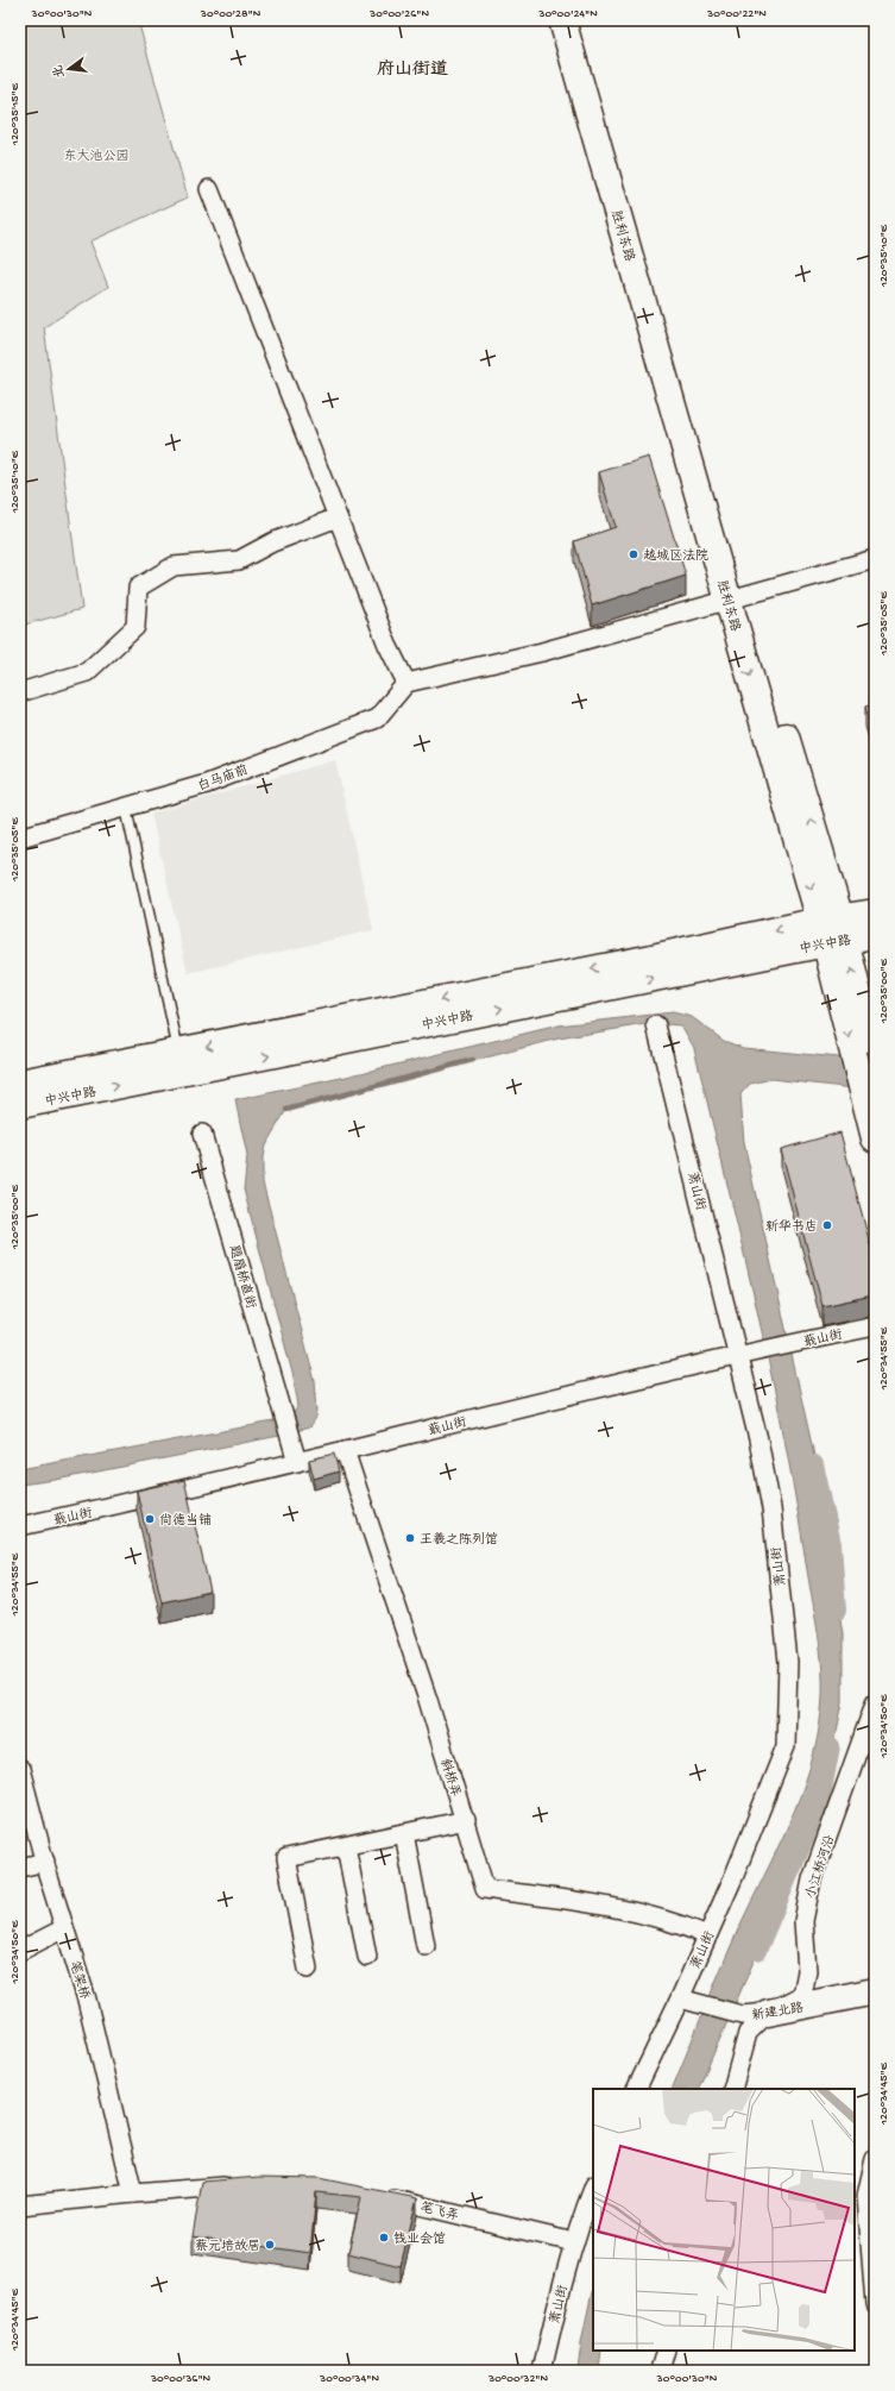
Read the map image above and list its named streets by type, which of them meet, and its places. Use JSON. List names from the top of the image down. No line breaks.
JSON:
{"streets":{"main road":["胜利东路","中兴中路","新建北路"],"street":["白马庙前","萧山街","题扇桥直街","蕺山街","斜桥弄","小江桥河沿","笔架桥","笔飞弄"]},"crossings":[["胜利东路","中兴中路"],["萧山街","蕺山街"],["萧山街","斜桥弄"],["萧山街","新建北路"],["萧山街","笔飞弄"],["题扇桥直街","蕺山街"],["蕺山街","斜桥弄"],["小江桥河沿","新建北路"]],"districts":["府山街道"],"parks":["东大池公园"],"places":["越城区法院","新华书店","尚德当铺","王羲之陈列馆","钱业会馆","蔡元培故居"],"north":"left","coordinates":["30°00'30\"N","30°00'28\"N","30°00'26\"N","30°00'24\"N","30°00'22\"N","120°35'15\"E","120°35'10\"E","120°35'05\"E","120°35'00\"E","120°34'55\"E","120°34'50\"E","120°34'45\"E","30°00'36\"N","30°00'34\"N","30°00'32\"N"]}
